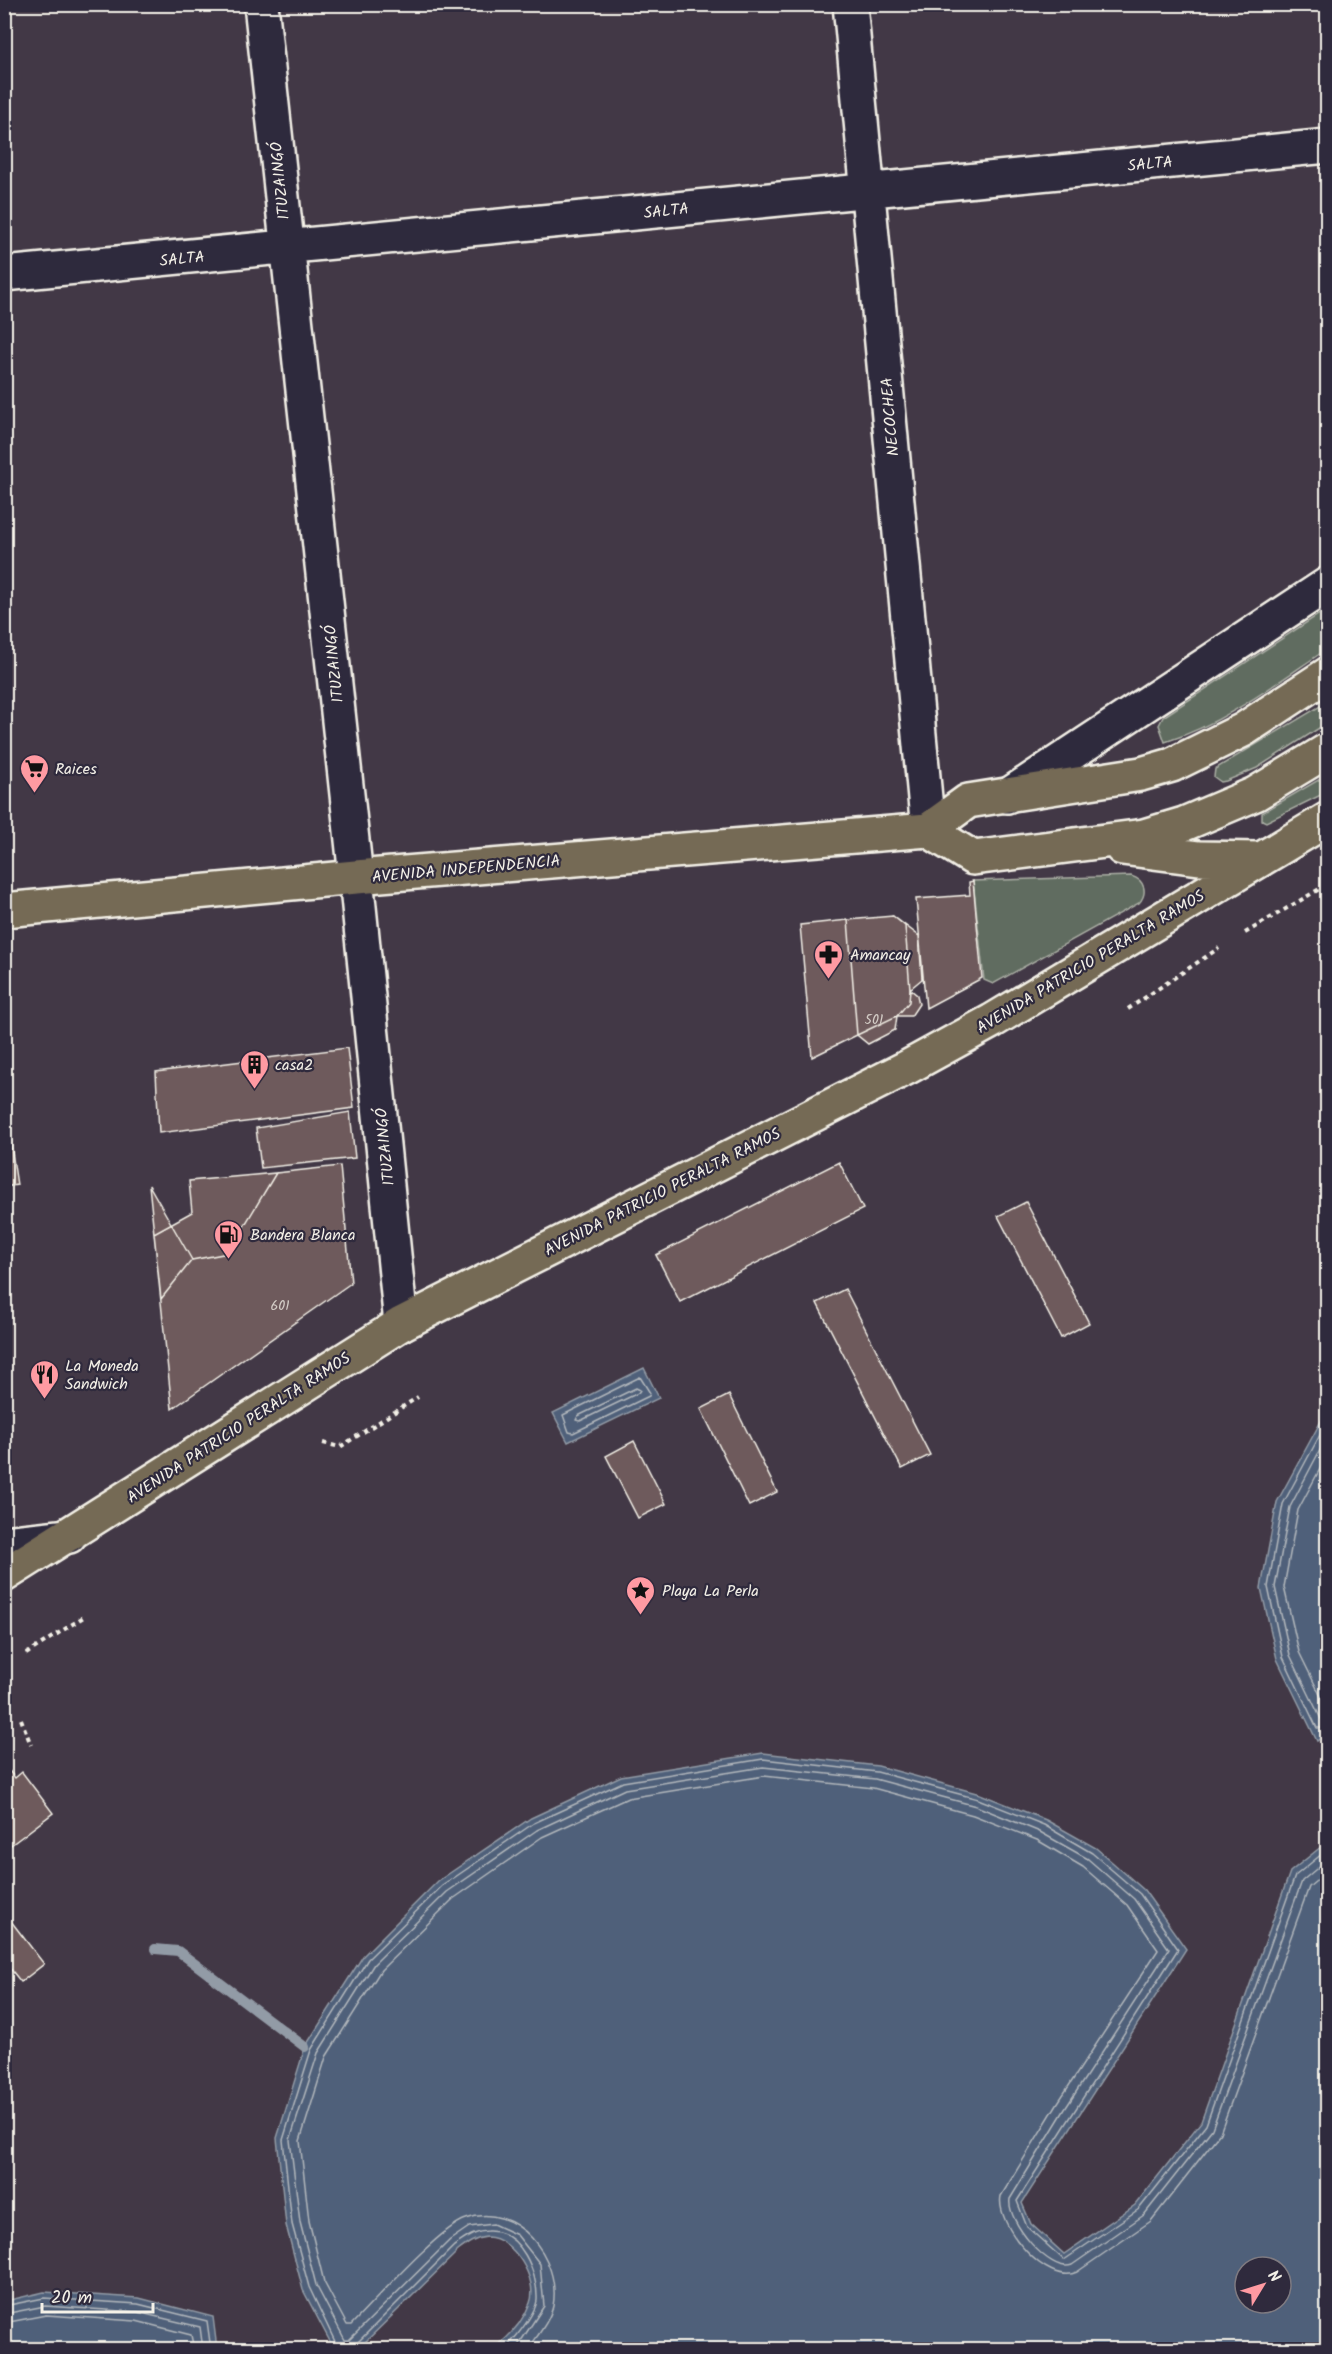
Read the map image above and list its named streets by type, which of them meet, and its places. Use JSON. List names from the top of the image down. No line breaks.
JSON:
{"streets":{"main road":["AVENIDA INDEPENDENCIA","AVENIDA PATRICIO PERALTA RAMOS"],"street":["SALTA","ITUZAINGÓ","NECOCHEA"]},"crossings":[["SALTA","ITUZAINGÓ"],["SALTA","NECOCHEA"],["ITUZAINGÓ","AVENIDA INDEPENDENCIA"],["ITUZAINGÓ","AVENIDA PATRICIO PERALTA RAMOS"],["NECOCHEA","AVENIDA INDEPENDENCIA"]],"places":{"supermarket":["Raices"],"pharmacy":["Amancay"],"building":["casa2"],"fuel station":["Bandera Blanca"],"restaurant":["La Moneda Sandwich"],"place":["Playa La Perla"]},"house_numbers":["501","601"],"scale_bar":"20 m","north":"top right"}
